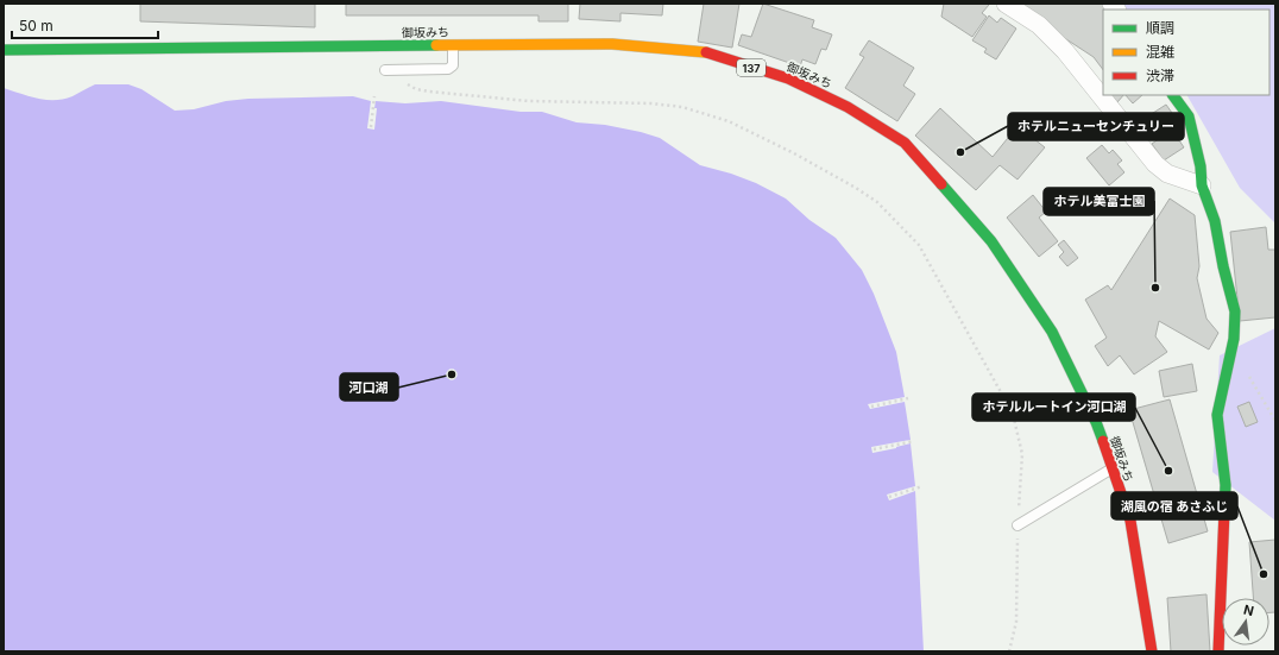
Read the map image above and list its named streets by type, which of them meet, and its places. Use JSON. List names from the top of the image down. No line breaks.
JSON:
{"streets":{"main road":["御坂みち","137"]},"places":["ホテルニューセンチュリー","ホテル美富士園","河口湖","ホテルルートイン河口湖","湖風の宿 あさふじ"],"legend":["順調","混雑","渋滞"],"scale_bar":"50 m","north":"top"}
